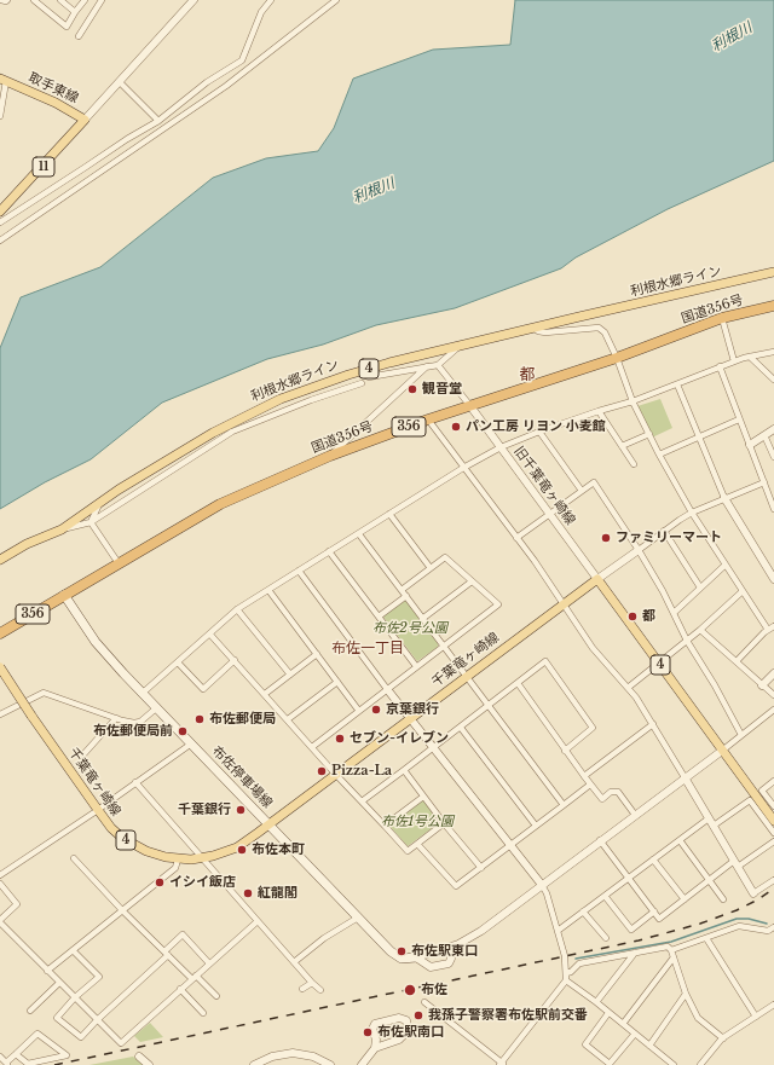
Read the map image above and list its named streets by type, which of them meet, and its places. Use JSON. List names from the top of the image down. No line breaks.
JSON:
{"streets":{"highway":["国道356号","356"],"main road":["取手東線","11","利根水郷ライン","4","千葉竜ヶ崎線","布佐停車場線"],"street":["旧千葉竜ヶ崎線"]},"crossings":[["国道356号","旧千葉竜ヶ崎線"],["国道356号","布佐停車場線"],["4","旧千葉竜ヶ崎線"],["4","千葉竜ヶ崎線"],["旧千葉竜ヶ崎線","千葉竜ヶ崎線"],["千葉竜ヶ崎線","布佐停車場線"]],"districts":["都","布佐一丁目"],"water":["利根川"],"parks":["布佐2号公園","布佐1号公園"],"places":["観音堂","パン工房 リヨン 小麦館","ファミリーマート","都","京葉銀行","布佐郵便局","布佐郵便局前","セブン-イレブン","Pizza-La","千葉銀行","布佐本町","イシイ飯店","紅龍閣","布佐駅東口","布佐","我孫子警察署布佐駅前交番","布佐駅南口"]}
